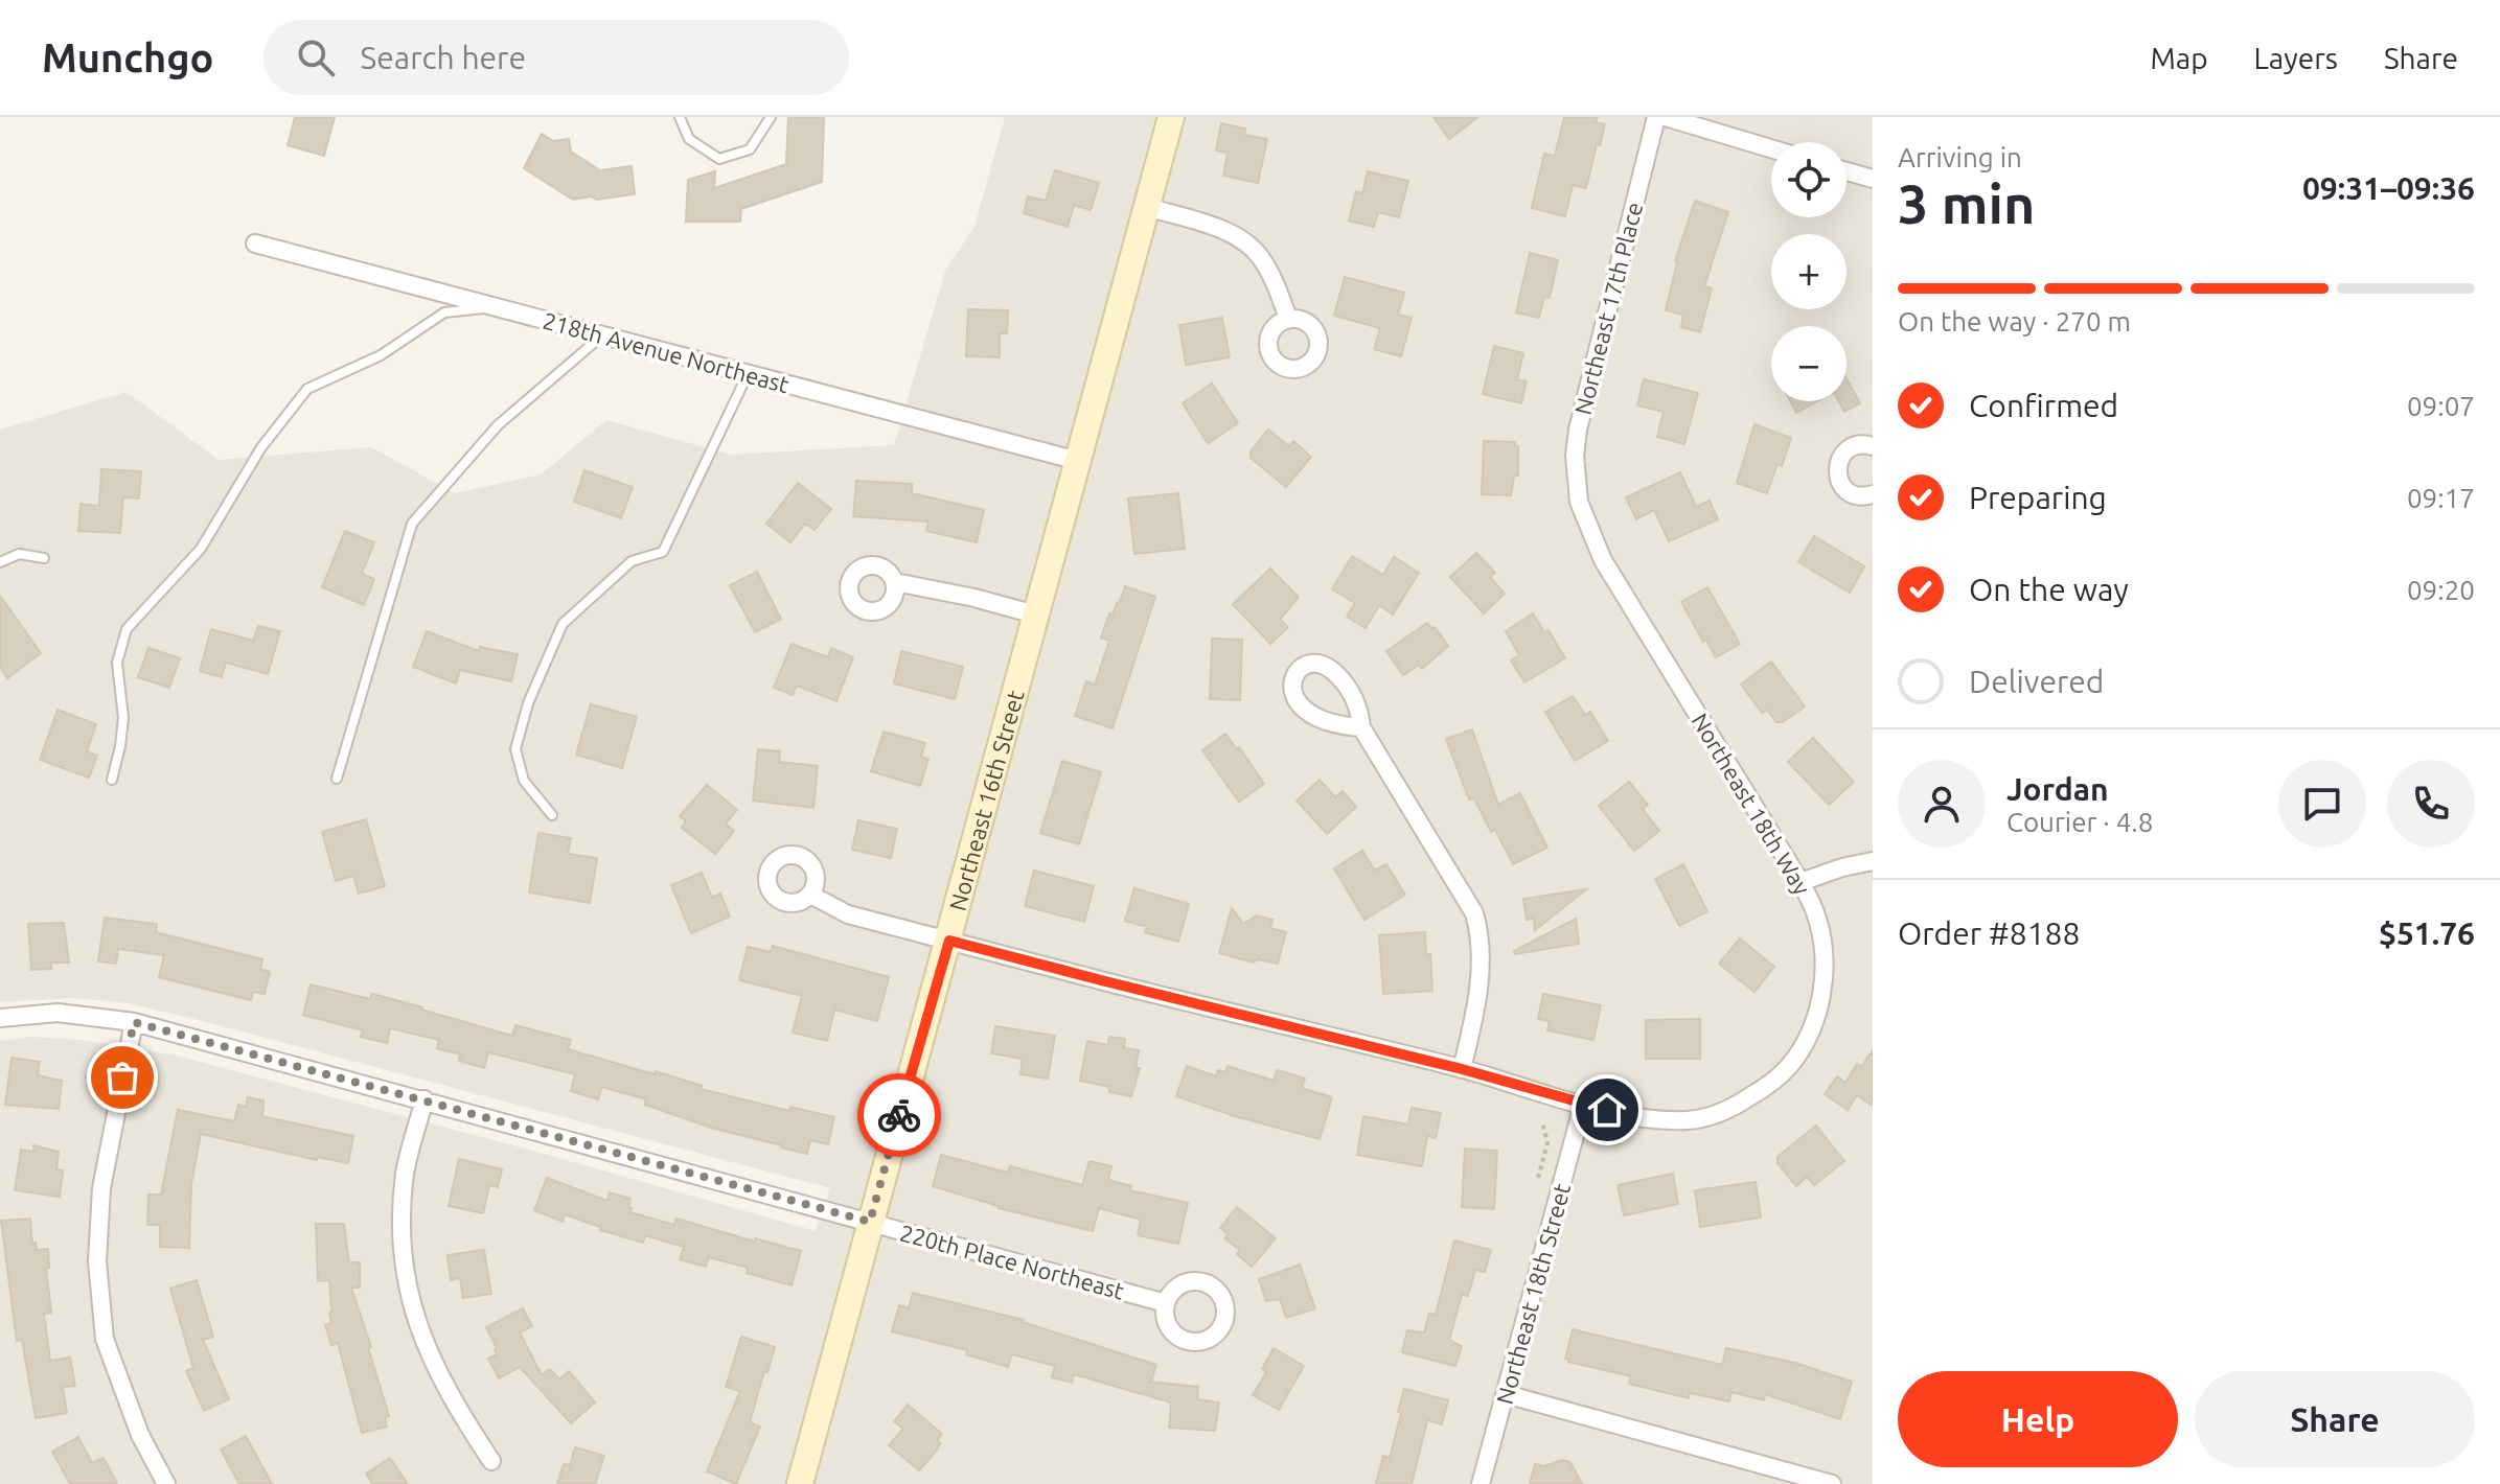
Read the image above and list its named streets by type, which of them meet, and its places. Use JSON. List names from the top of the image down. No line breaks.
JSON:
{"streets":{"street":["Northeast 17th Place","218th Avenue Northeast","Northeast 16th Street","Northeast 18th Way","220th Place Northeast","Northeast 18th Street"]},"crossings":[["Northeast 17th Place","Northeast 18th Way"],["218th Avenue Northeast","Northeast 16th Street"],["Northeast 16th Street","Northeast 18th Way"],["Northeast 16th Street","220th Place Northeast"],["Northeast 18th Way","Northeast 18th Street"]],"page":{"header":"Munchgo","search":"Search here","nav":["Map","Layers","Share"],"heading":["3 min","Arriving in","09:31–09:36"],"panel":["Jordan","Courier · 4.8","Order #8188","$51.76"],"map_buttons":["+","−"],"bar":"On the way · 270 m","list":[["Confirmed","09:07"],["Preparing","09:17"],["On the way","09:20"],"Delivered"],"buttons":["Help","Share"]}}
